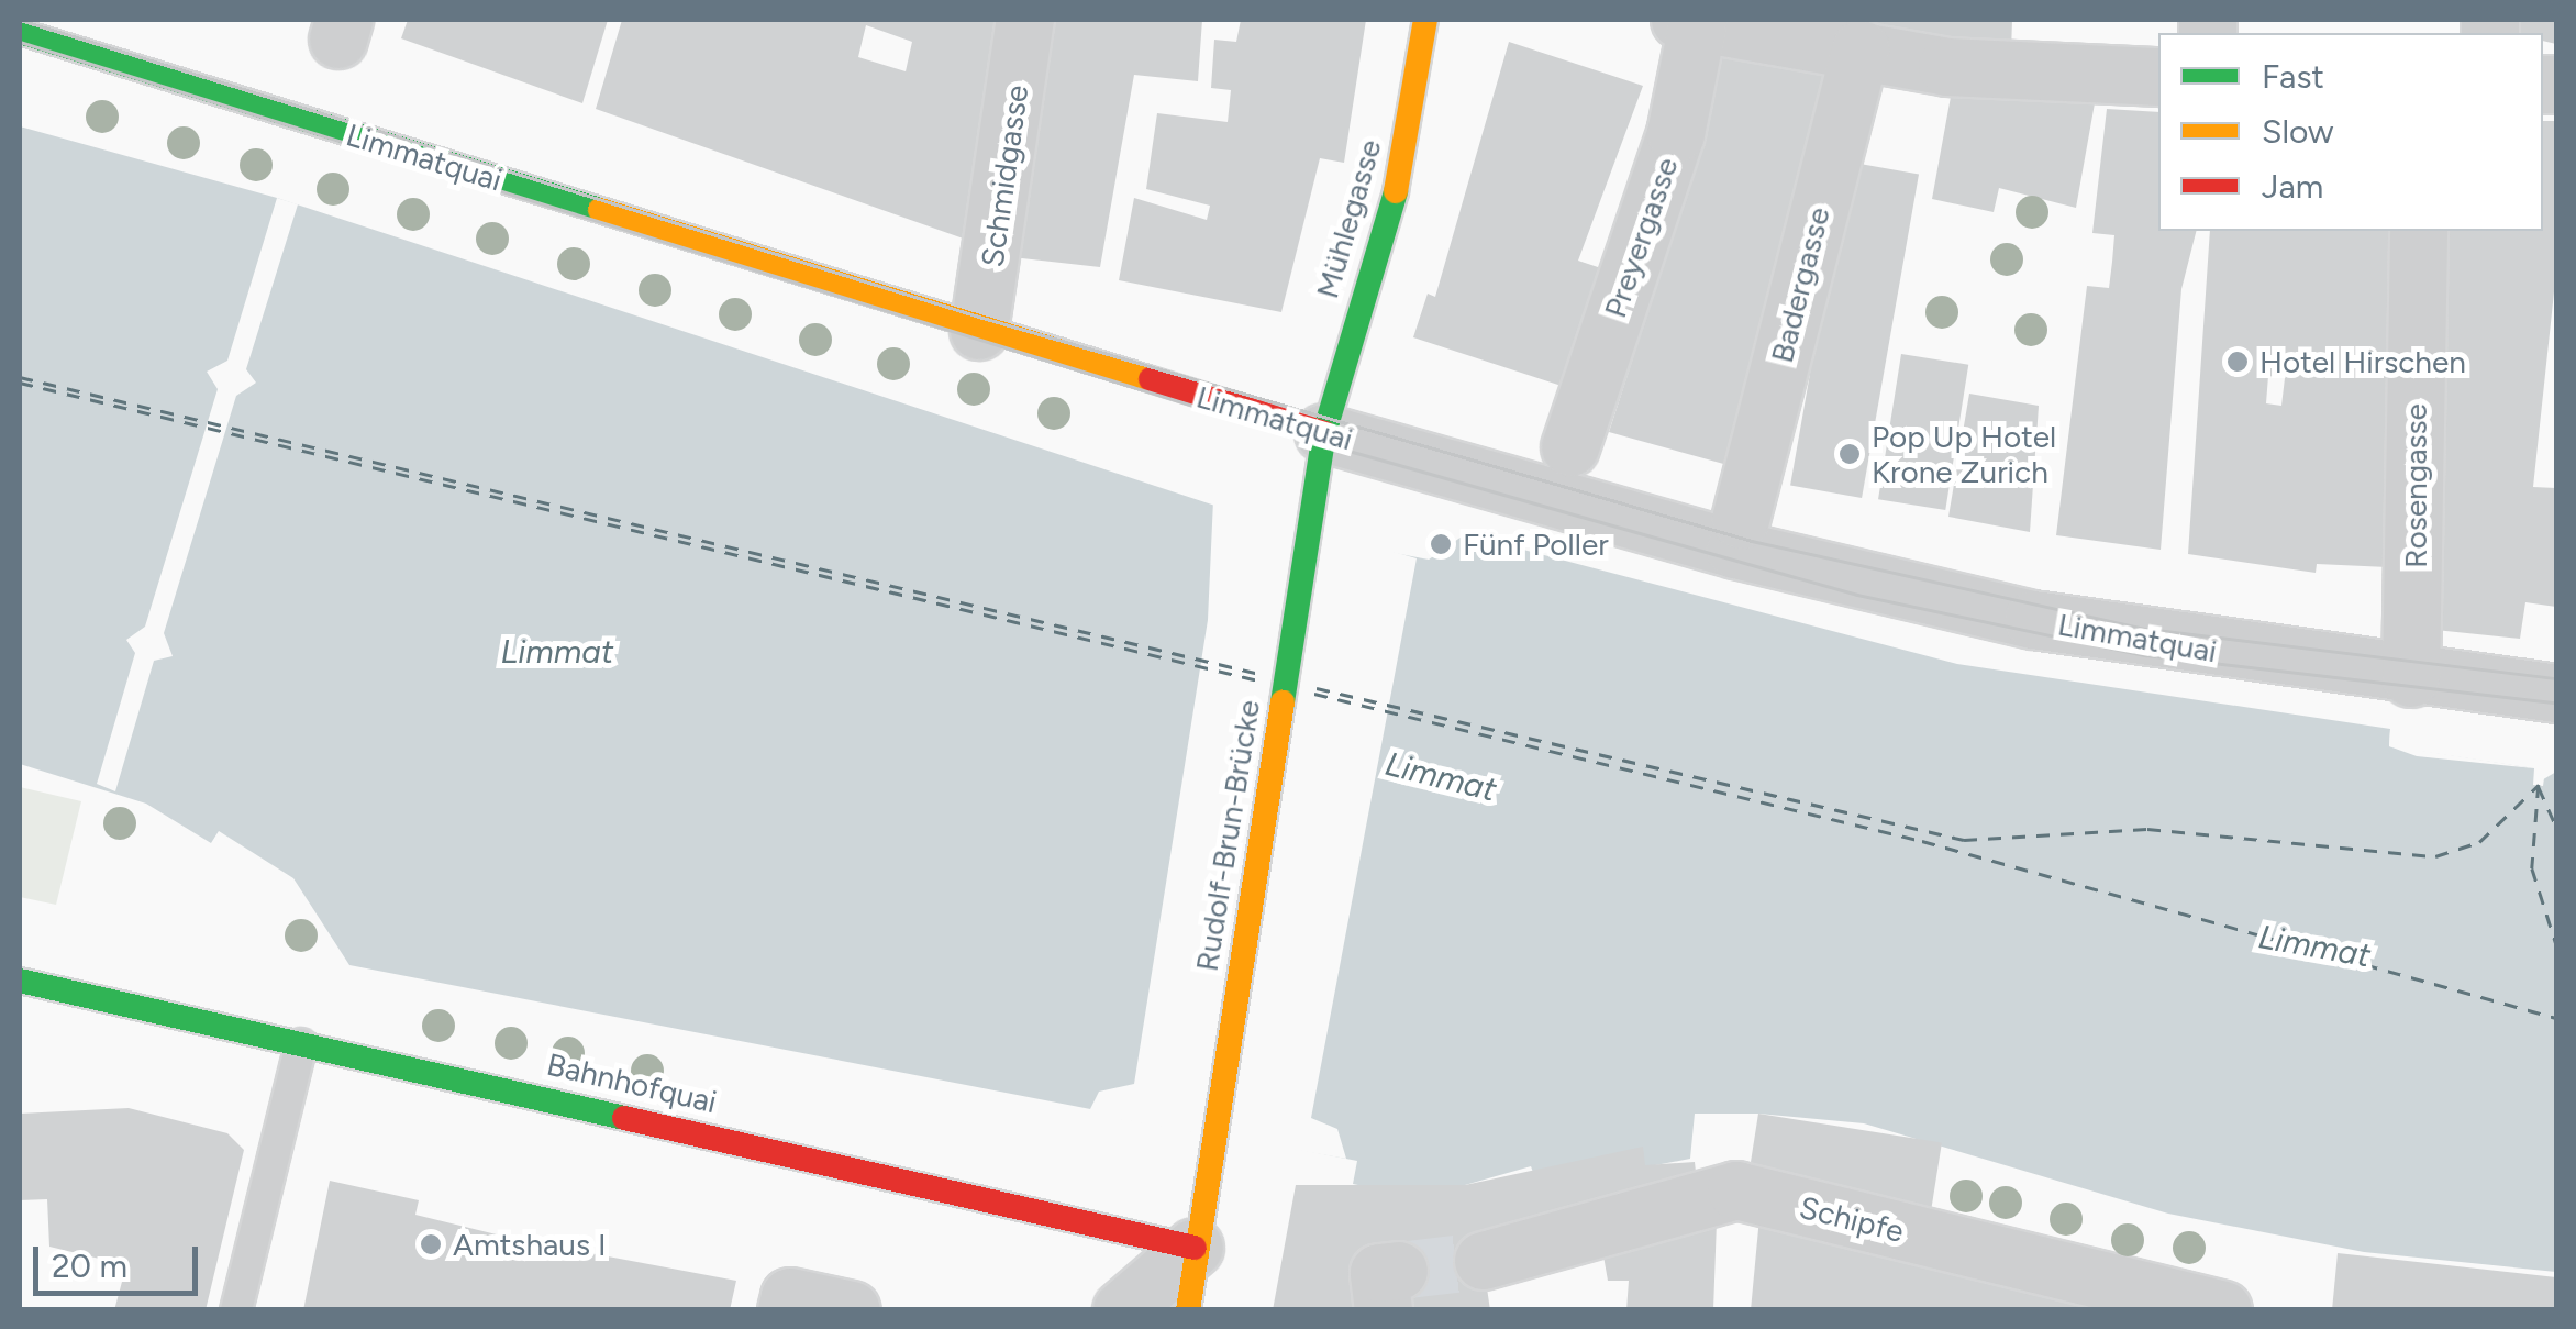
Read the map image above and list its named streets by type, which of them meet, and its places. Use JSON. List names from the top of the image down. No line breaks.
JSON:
{"streets":{"street":["Limmatquai","Schmidgasse","Mühlegasse","Preyergasse","Badergasse","Rosengasse","Rudolf-Brun-Brücke","Bahnhofquai","Schipfe"]},"crossings":[["Limmatquai","Schmidgasse"],["Limmatquai","Mühlegasse"],["Limmatquai","Rosengasse"],["Limmatquai","Rudolf-Brun-Brücke"],["Mühlegasse","Rudolf-Brun-Brücke"],["Rudolf-Brun-Brücke","Bahnhofquai"]],"water":["Limmat"],"places":["Hotel Hirschen","Pop Up Hotel Krone Zurich","Fünf Poller","Amtshaus I"],"legend":["Fast","Slow","Jam"],"scale_bar":"20 m"}
